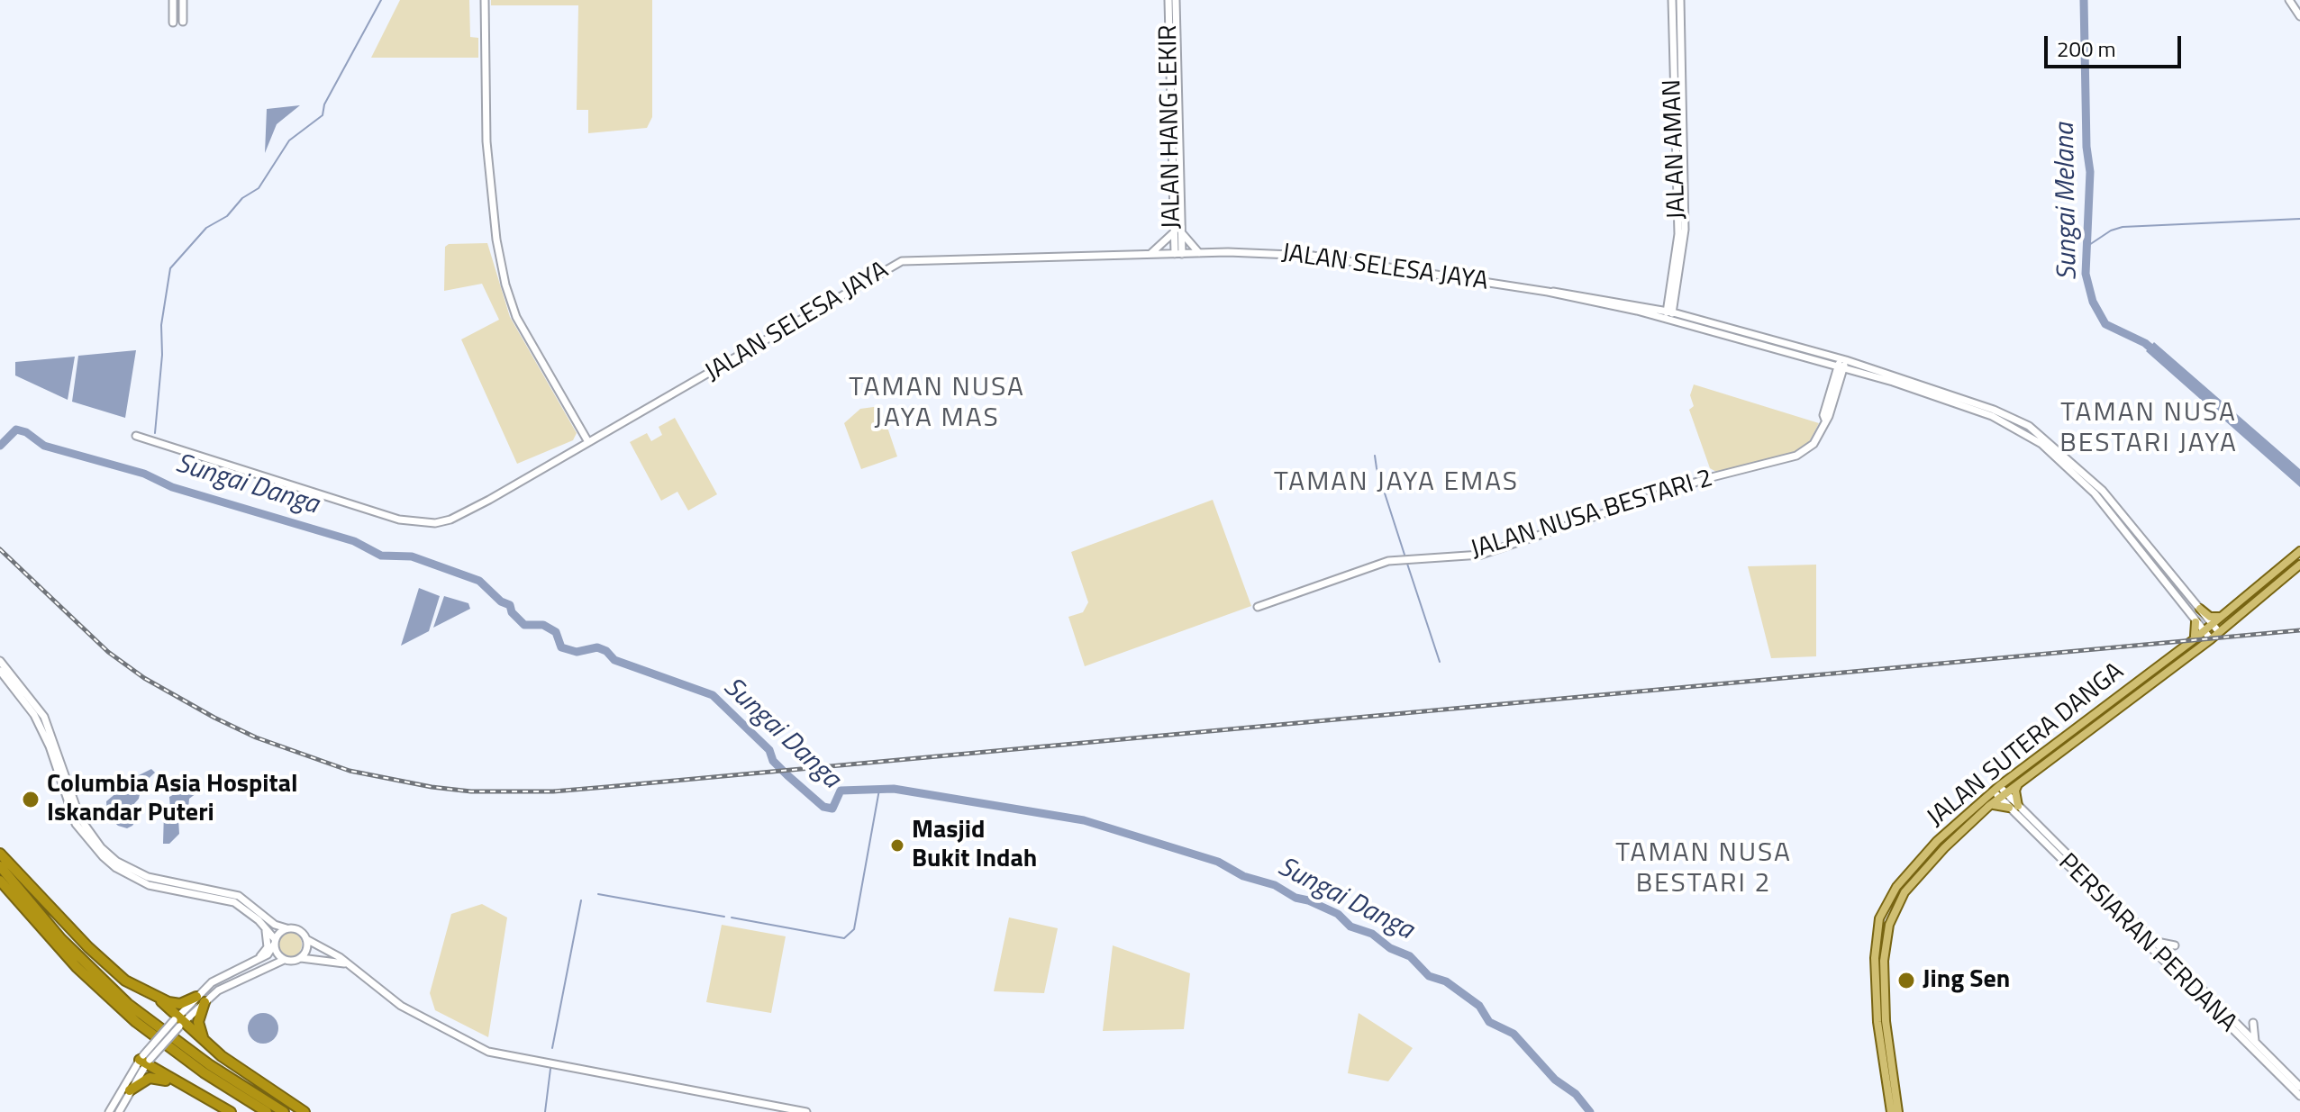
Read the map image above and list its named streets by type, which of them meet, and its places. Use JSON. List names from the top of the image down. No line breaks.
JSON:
{"streets":{"main road":["JALAN SUTERA DANGA"],"street":["JALAN HANG LEKIR","JALAN AMAN","JALAN SELESA JAYA","JALAN NUSA BESTARI 2","PERSIARAN PERDANA"]},"crossings":[["JALAN HANG LEKIR","JALAN SELESA JAYA"],["JALAN SELESA JAYA","JALAN NUSA BESTARI 2"],["JALAN SELESA JAYA","JALAN SUTERA DANGA"],["JALAN SUTERA DANGA","PERSIARAN PERDANA"]],"districts":["TAMAN NUSA JAYA MAS","TAMAN NUSA BESTARI JAYA","TAMAN JAYA EMAS","TAMAN NUSA BESTARI 2"],"water":["Sungai Melana","Sungai Danga"],"places":["Columbia Asia Hospital Iskandar Puteri","Masjid Bukit Indah","Jing Sen"],"scale_bar":"200 m"}
